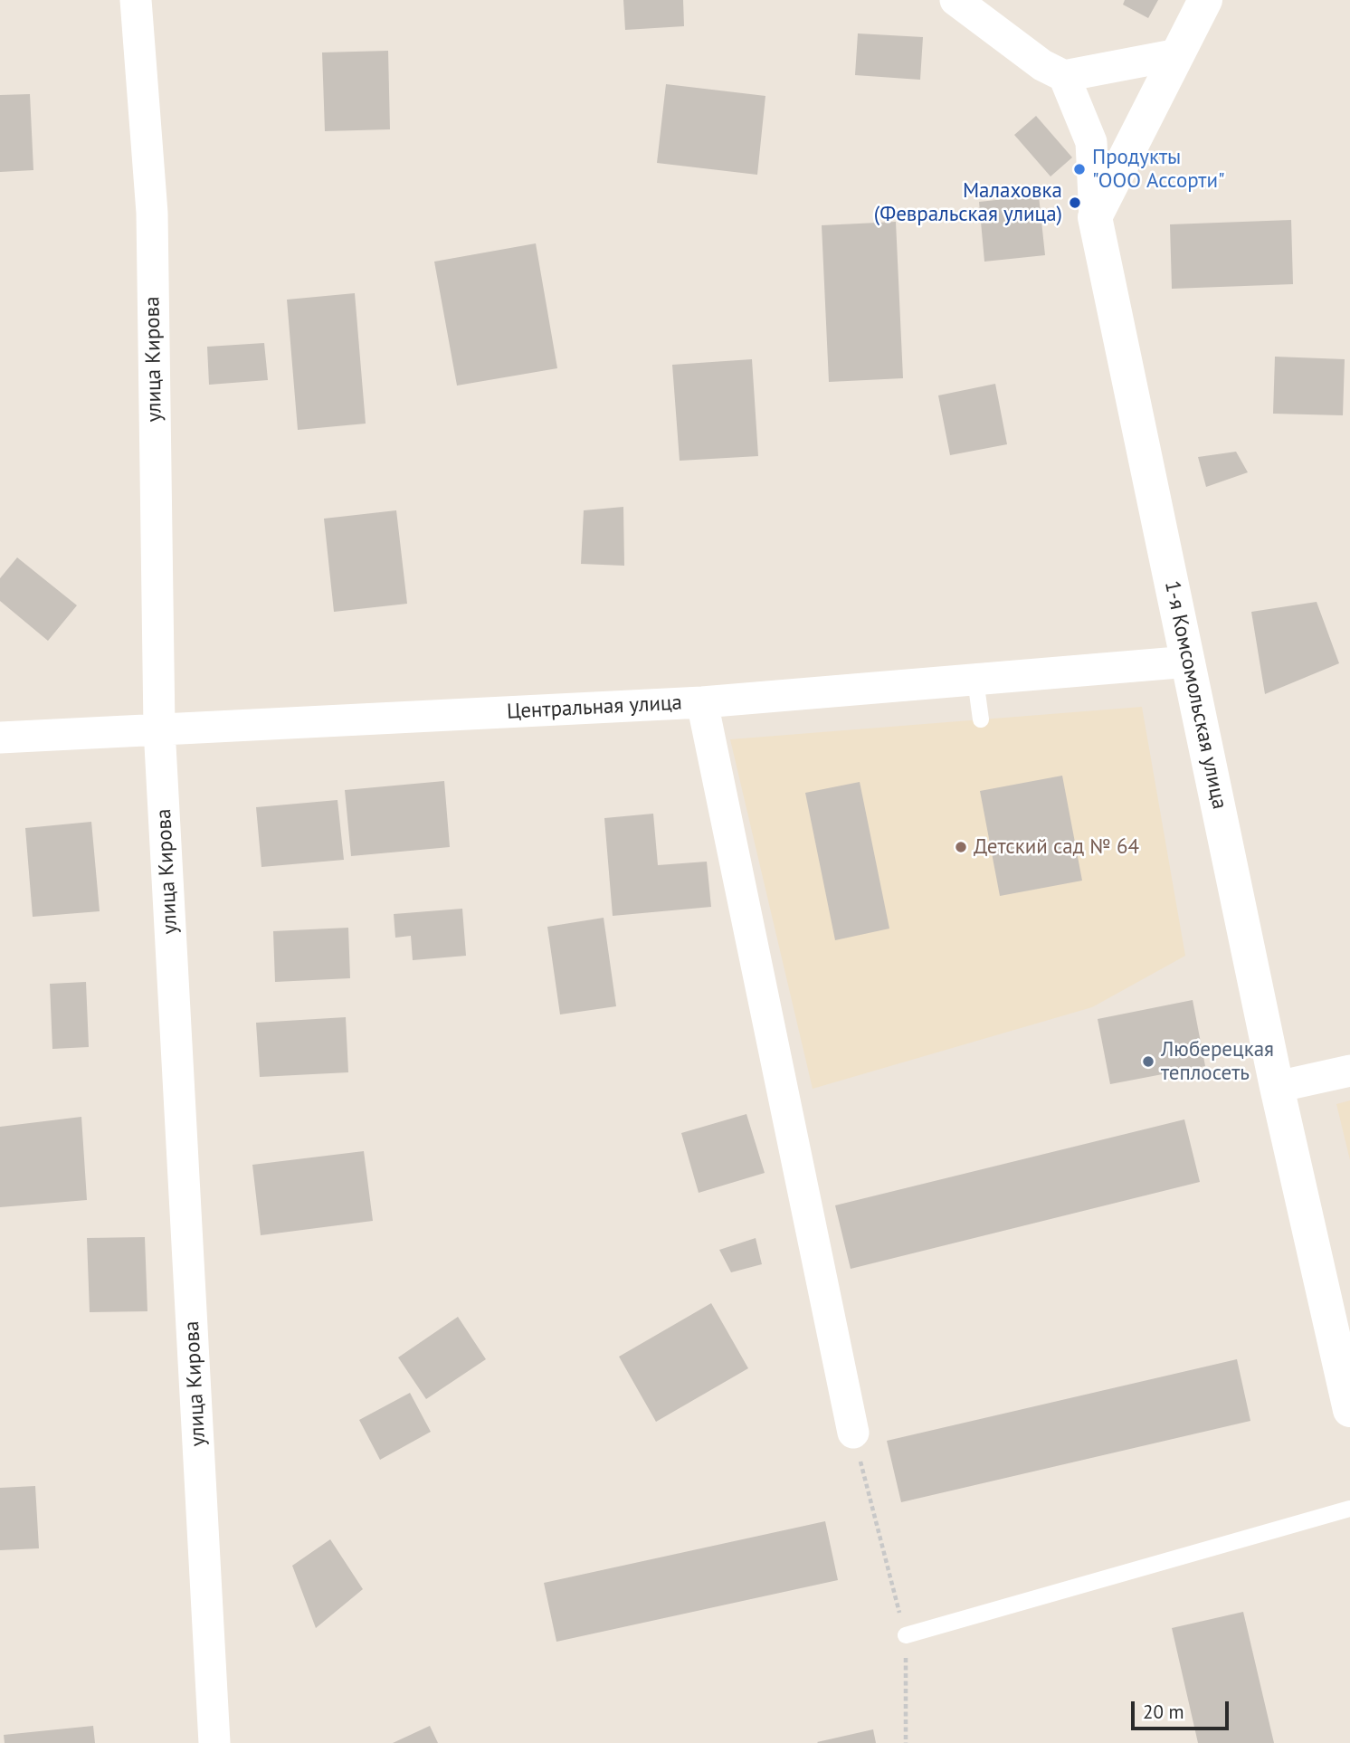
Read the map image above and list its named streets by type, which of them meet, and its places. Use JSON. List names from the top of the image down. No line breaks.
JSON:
{"streets":{"main road":["1-я Комсомольская улица"],"street":["улица Кирова","Центральная улица"]},"crossings":[["улица Кирова","Центральная улица"],["1-я Комсомольская улица","Центральная улица"]],"places":["Продукты \"ООО Ассорти\"","Малаховка (Февральская улица)","Детский сад № 64","Люберецкая теплосеть"],"scale_bar":"20 m"}
